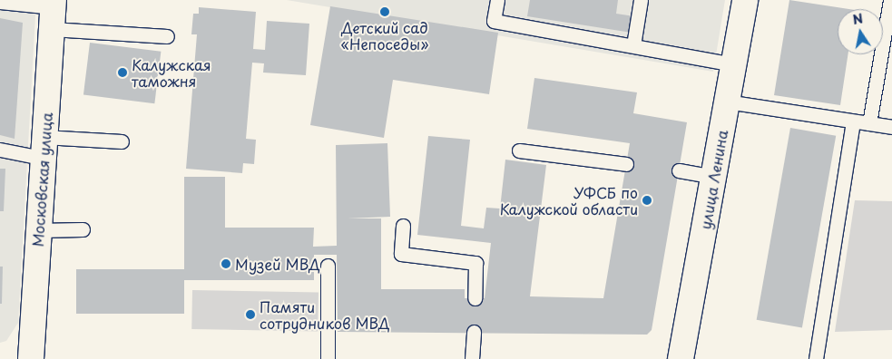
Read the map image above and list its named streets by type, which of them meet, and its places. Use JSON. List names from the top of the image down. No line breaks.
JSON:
{"streets":{"main road":["Московская улица","улица Ленина"]},"places":["Детский сад «Непоседы»","Калужская таможня","УФСБ по Калужской области","Музей МВД","Памяти сотрудников МВД"],"north":"top"}
